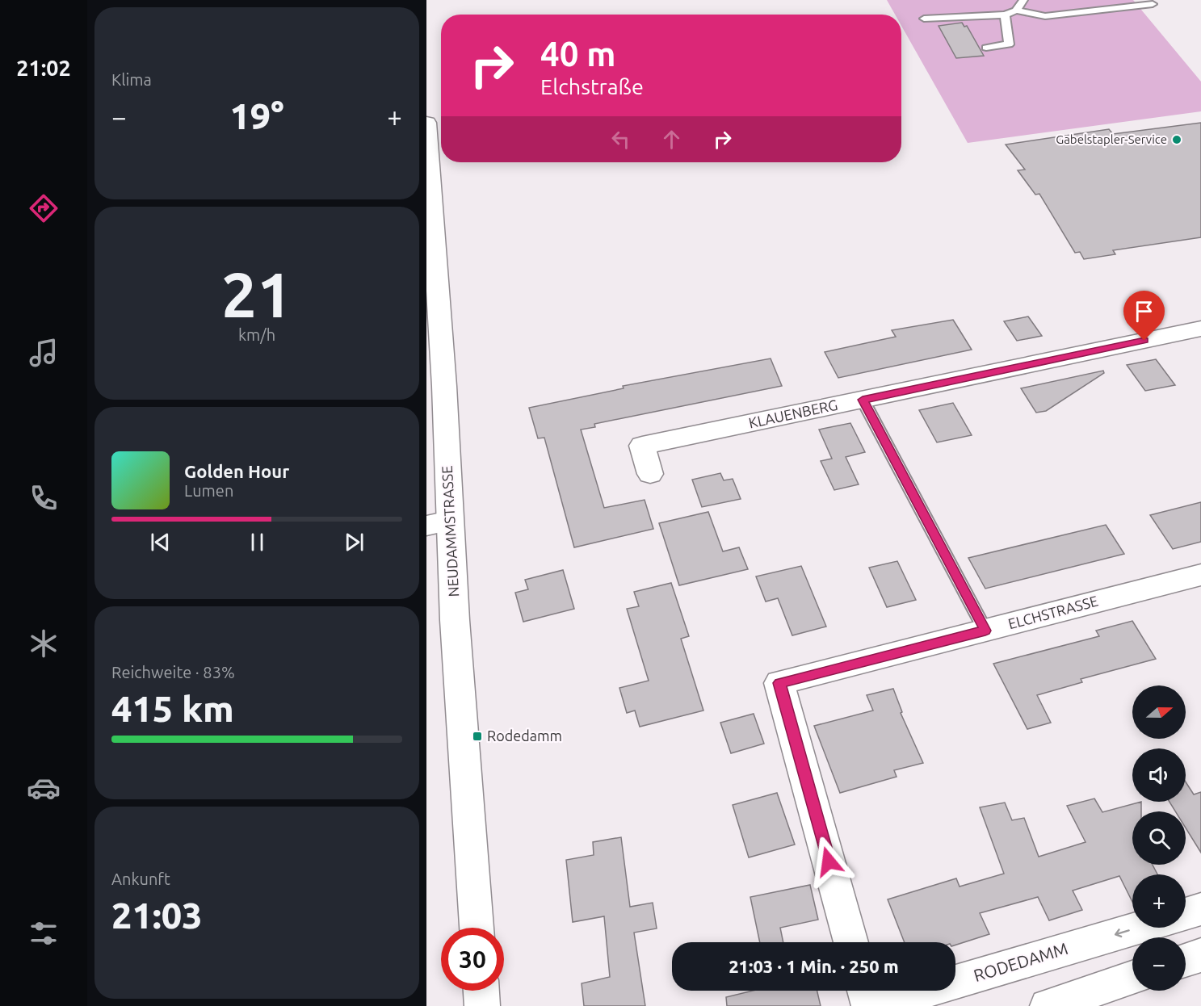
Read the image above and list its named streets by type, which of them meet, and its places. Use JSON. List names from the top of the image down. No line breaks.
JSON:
{"streets":{"street":["KLAUENBERG","NEUDAMMSTRASSE","ELCHSTRASSE","RODEDAMM"]},"places":{"other":["Gabelstapler-Service"],"transit":["Rodedamm"]},"north":"right","page":{"tabs":"21:02","tile":["Klima",["21","km/h"],["Reichweite · 83%","415 km"],["Ankunft","21:03"]],"turn":["40 m","Elchstraße"],"heat":["−","19°","+"],"song":["Golden Hour","Lumen"],"map_buttons":["+","−"],"limit":"30","trip":"21:03 · 1 Min. · 250 m"}}
